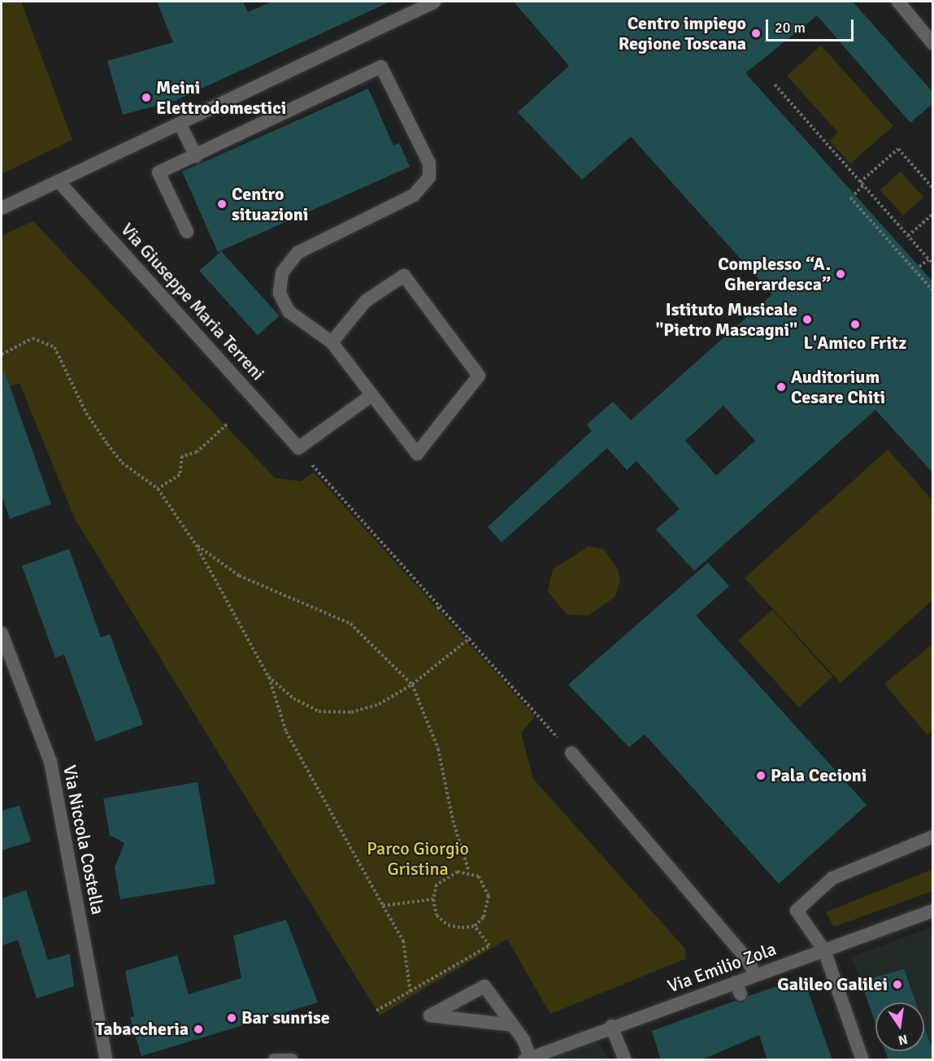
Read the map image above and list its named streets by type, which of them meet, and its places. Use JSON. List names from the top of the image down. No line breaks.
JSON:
{"streets":{"street":["Via Giuseppe Maria Terreni","Via Niccola Costella","Via Emilio Zola"]},"parks":["Parco Giorgio Gristina"],"places":["Centro impiego Regione Toscana","Meini Elettrodomestici","Centro situazioni","Complesso “A. Gherardesca”","Istituto Musicale \"Pietro Mascagni\"","L'Amico Fritz","Auditorium Cesare Chiti","Pala Cecioni","Galileo Galilei","Bar sunrise","Tabaccheria"],"scale_bar":"20 m","north":"bottom"}
